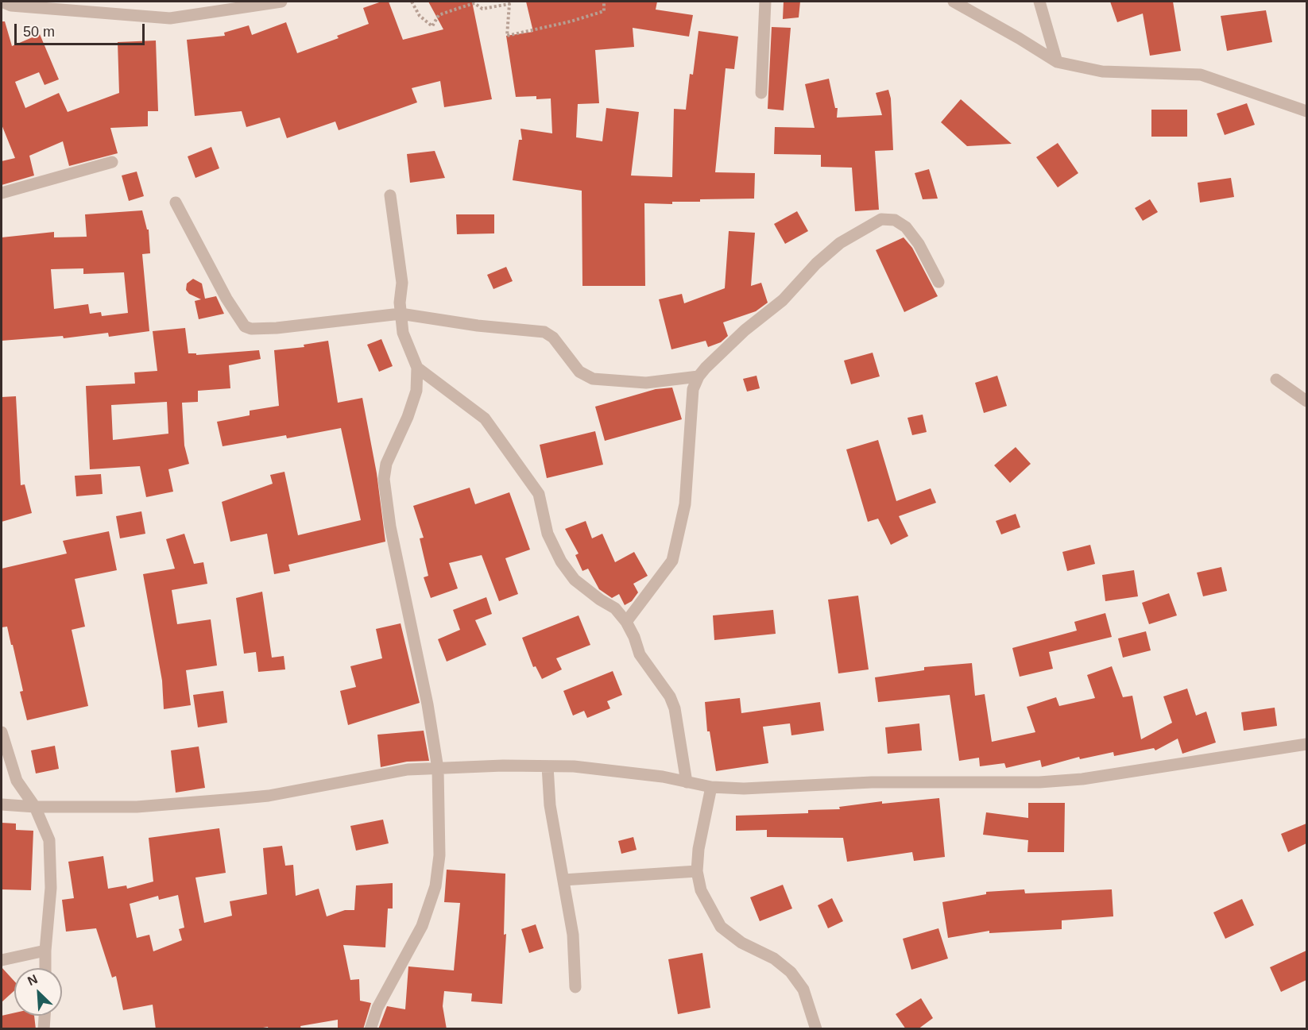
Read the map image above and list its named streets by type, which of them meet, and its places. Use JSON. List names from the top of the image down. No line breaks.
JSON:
{"scale_bar":"50 m","north":"top left"}
